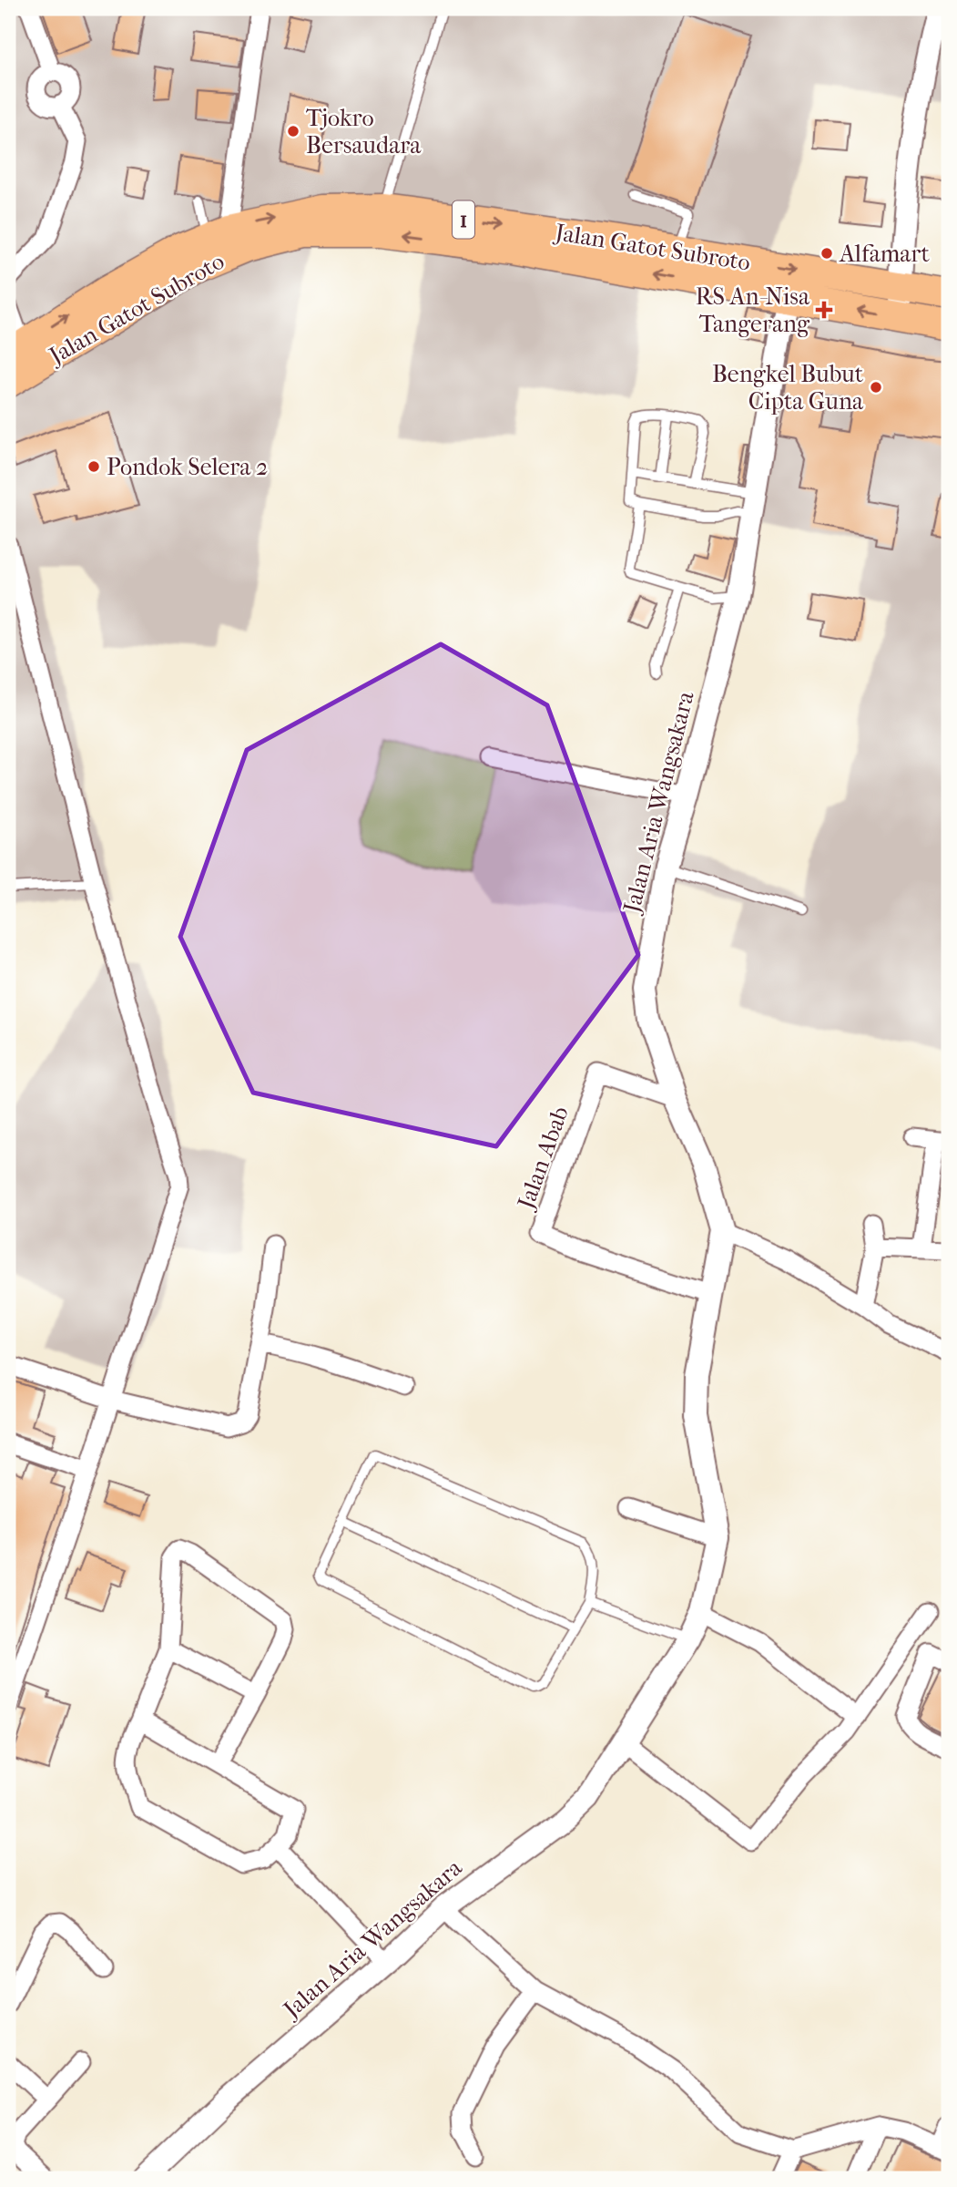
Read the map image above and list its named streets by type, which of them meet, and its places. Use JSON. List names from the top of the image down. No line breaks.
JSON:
{"streets":{"highway":["1","Jalan Gatot Subroto"],"street":["Jalan Aria Wangsakara","Jalan Abab"]},"crossings":[["Jalan Gatot Subroto","Jalan Aria Wangsakara"],["Jalan Aria Wangsakara","Jalan Abab"]],"places":{"other":["Tjokro Bersaudara","Alfamart","Bengkel Bubut Cipta Guna","Pondok Selera 2"],"health":["RS An-Nisa Tangerang"]}}
